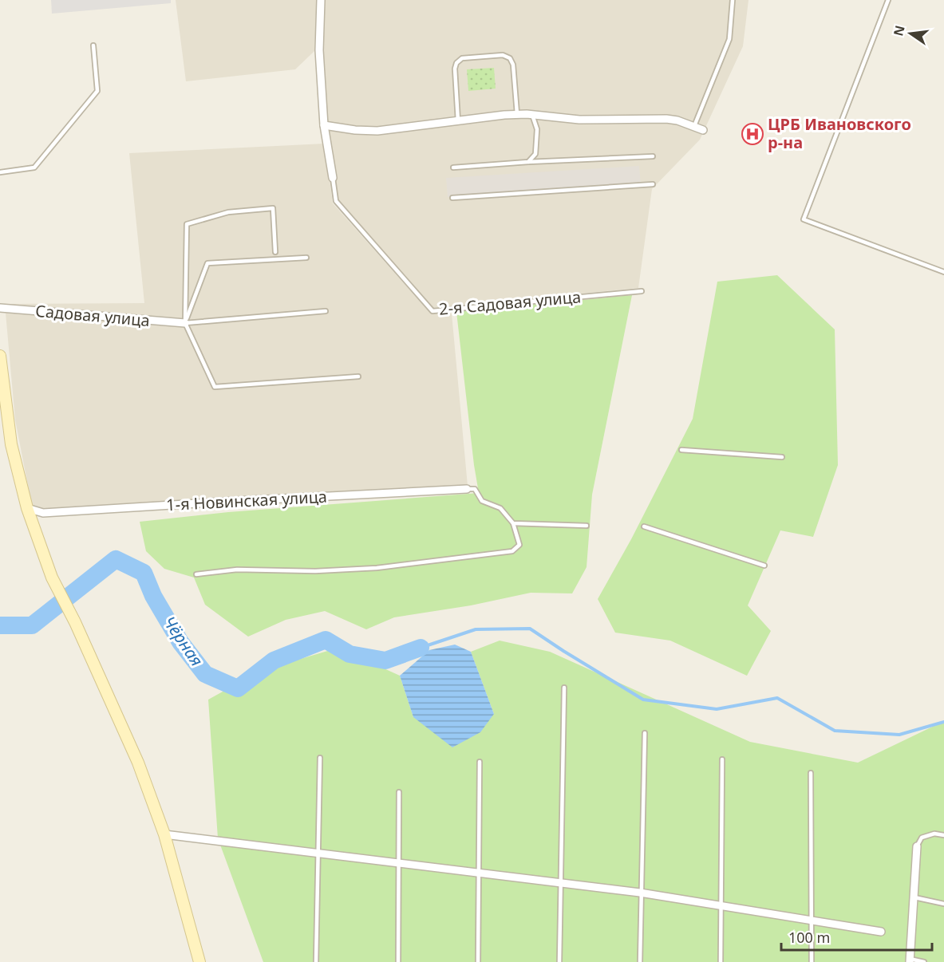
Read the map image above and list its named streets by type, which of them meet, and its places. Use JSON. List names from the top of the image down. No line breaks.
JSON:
{"streets":{"street":["Садовая улица","1-я Новинская улица"],"lane":["2-я Садовая улица"]},"water":["Чёрная"],"places":{"hospital":["ЦРБ Ивановского р-на"]},"scale_bar":"100 m","north":"left"}
